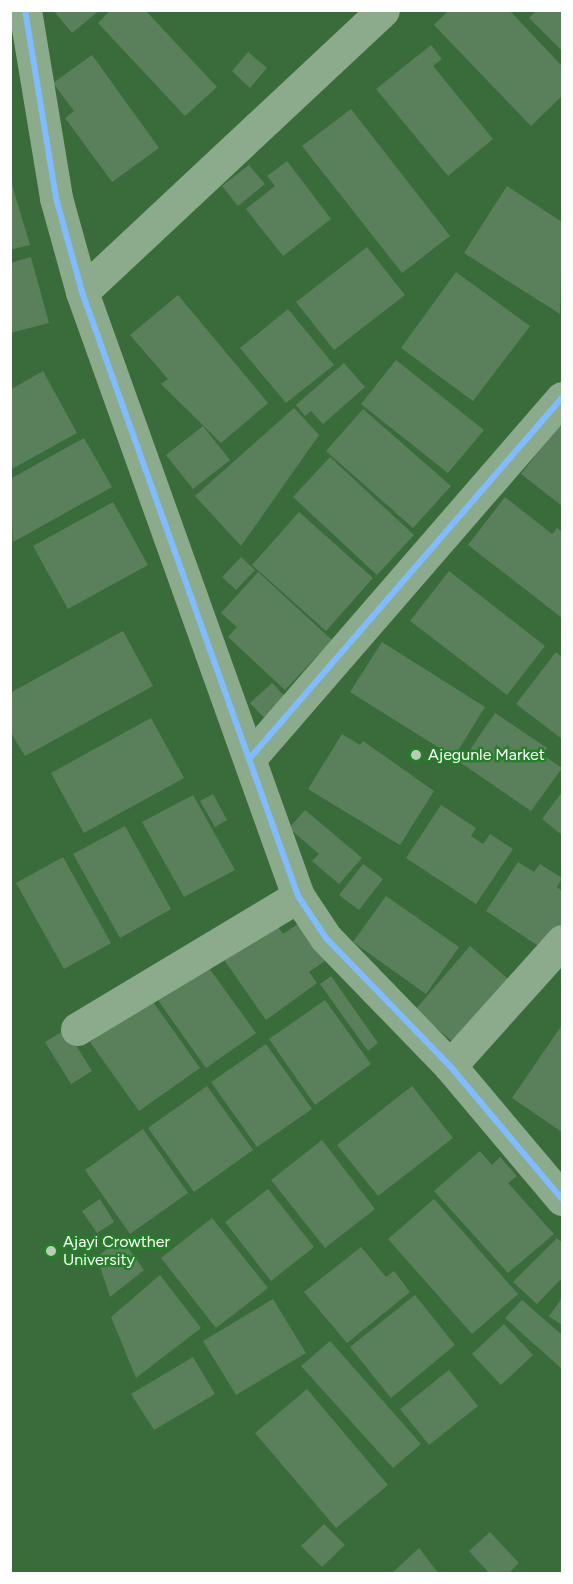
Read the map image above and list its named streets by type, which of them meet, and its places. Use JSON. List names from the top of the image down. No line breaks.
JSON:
{"places":["Ajegunle Market","Ajayi Crowther University"]}
